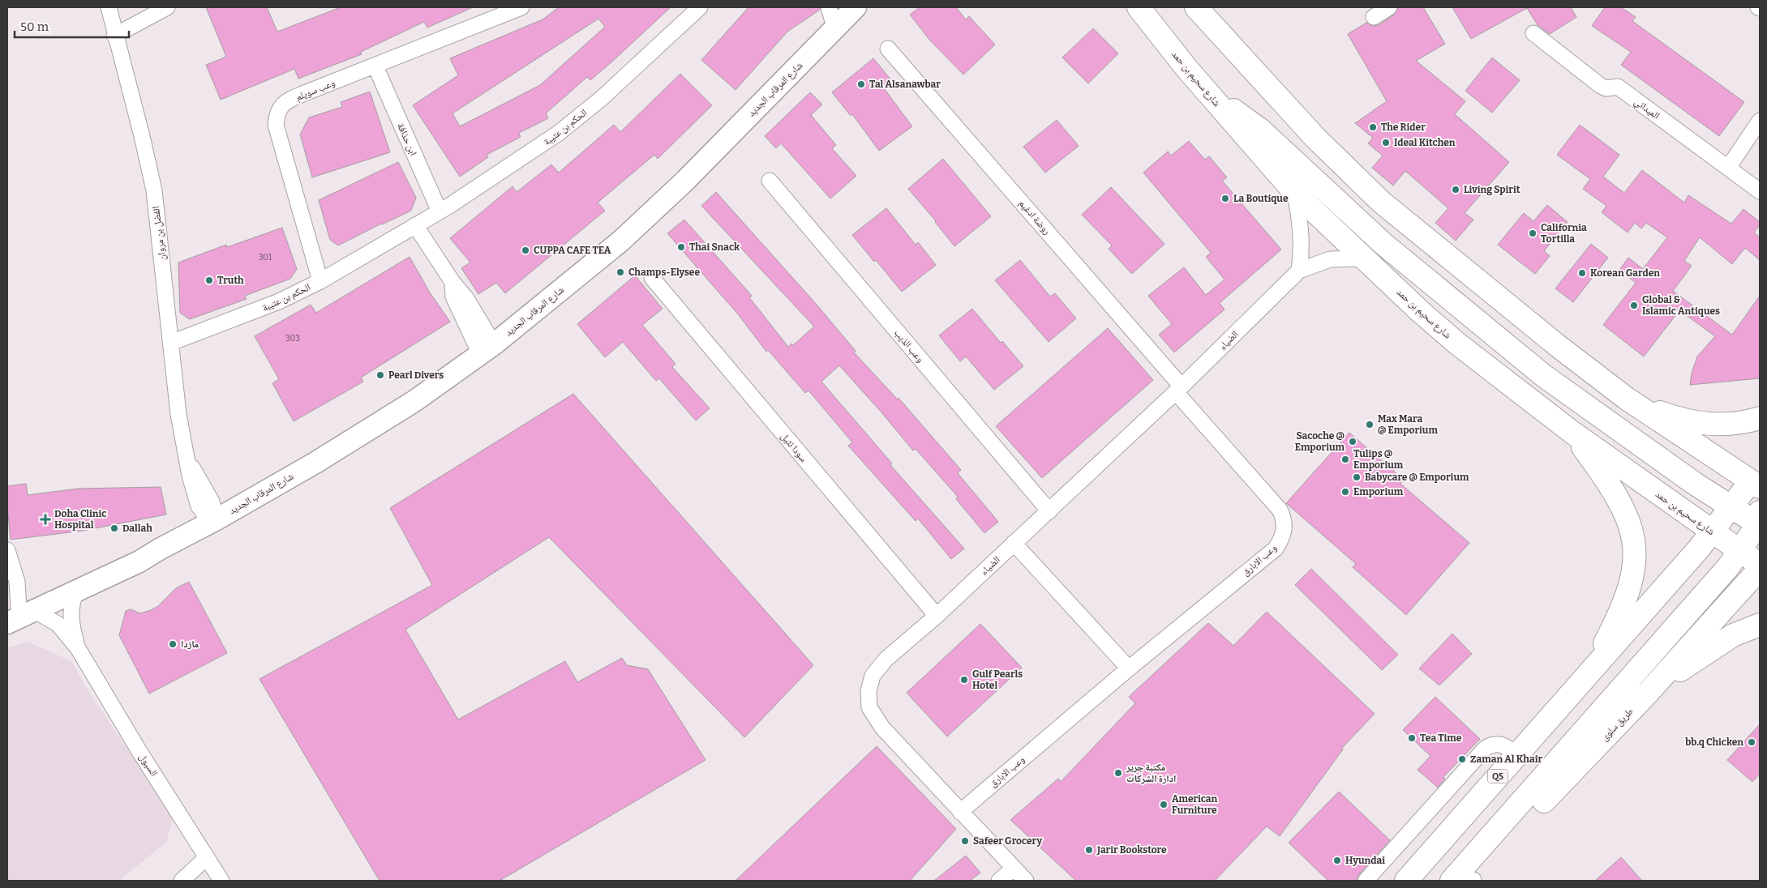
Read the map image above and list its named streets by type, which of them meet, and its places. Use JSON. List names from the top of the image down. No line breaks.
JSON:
{"streets":{"highway":["شارع سحيم بن حمد","طريق سلوى","Q5"],"street":["شارع المرقاب الجديد","وعب سويلم","الميداني","الحكم بن عتيبة","ابن حذافة","روضة ادغيم","الفضل بن مروان","الضياء","وعب الذيب","سودا نثيل","وعب الابارق","السيول"]},"crossings":[["شارع سحيم بن حمد","الضياء"],["شارع سحيم بن حمد","Q5"],["شارع المرقاب الجديد","الفضل بن مروان"],["شارع المرقاب الجديد","السيول"],["وعب سويلم","الحكم بن عتيبة"],["وعب سويلم","ابن حذافة"],["الحكم بن عتيبة","ابن حذافة"],["الحكم بن عتيبة","الفضل بن مروان"],["روضة ادغيم","الضياء"],["روضة ادغيم","وعب الابارق"],["الضياء","وعب الذيب"],["الضياء","سودا نثيل"],["الضياء","وعب الابارق"]],"places":{"other":["Tal Alsanawbar","The Rider","Ideal Kitchen","Living Spirit","La Boutique","California Tortilla","Thai Snack","CUPPA CAFE TEA","Champs-Elysee","Korean Garden","Truth","Global & Islamic Antiques","Pearl Divers","Max Mara @ Emporium","Sacoche @ Emporium","Tulips @ Emporium","Babycare @ Emporium","Emporium","Dallah","مازدا","Gulf Pearls Hotel","Tea Time","bb.q Chicken","Zaman Al Khair","مكتبة جرير ادارة الشركات","American Furniture","Safeer Grocery","Jarir Bookstore","Hyundai"],"health":["Doha Clinic Hospital"]},"house_numbers":["301","303"],"scale_bar":"50 m"}
